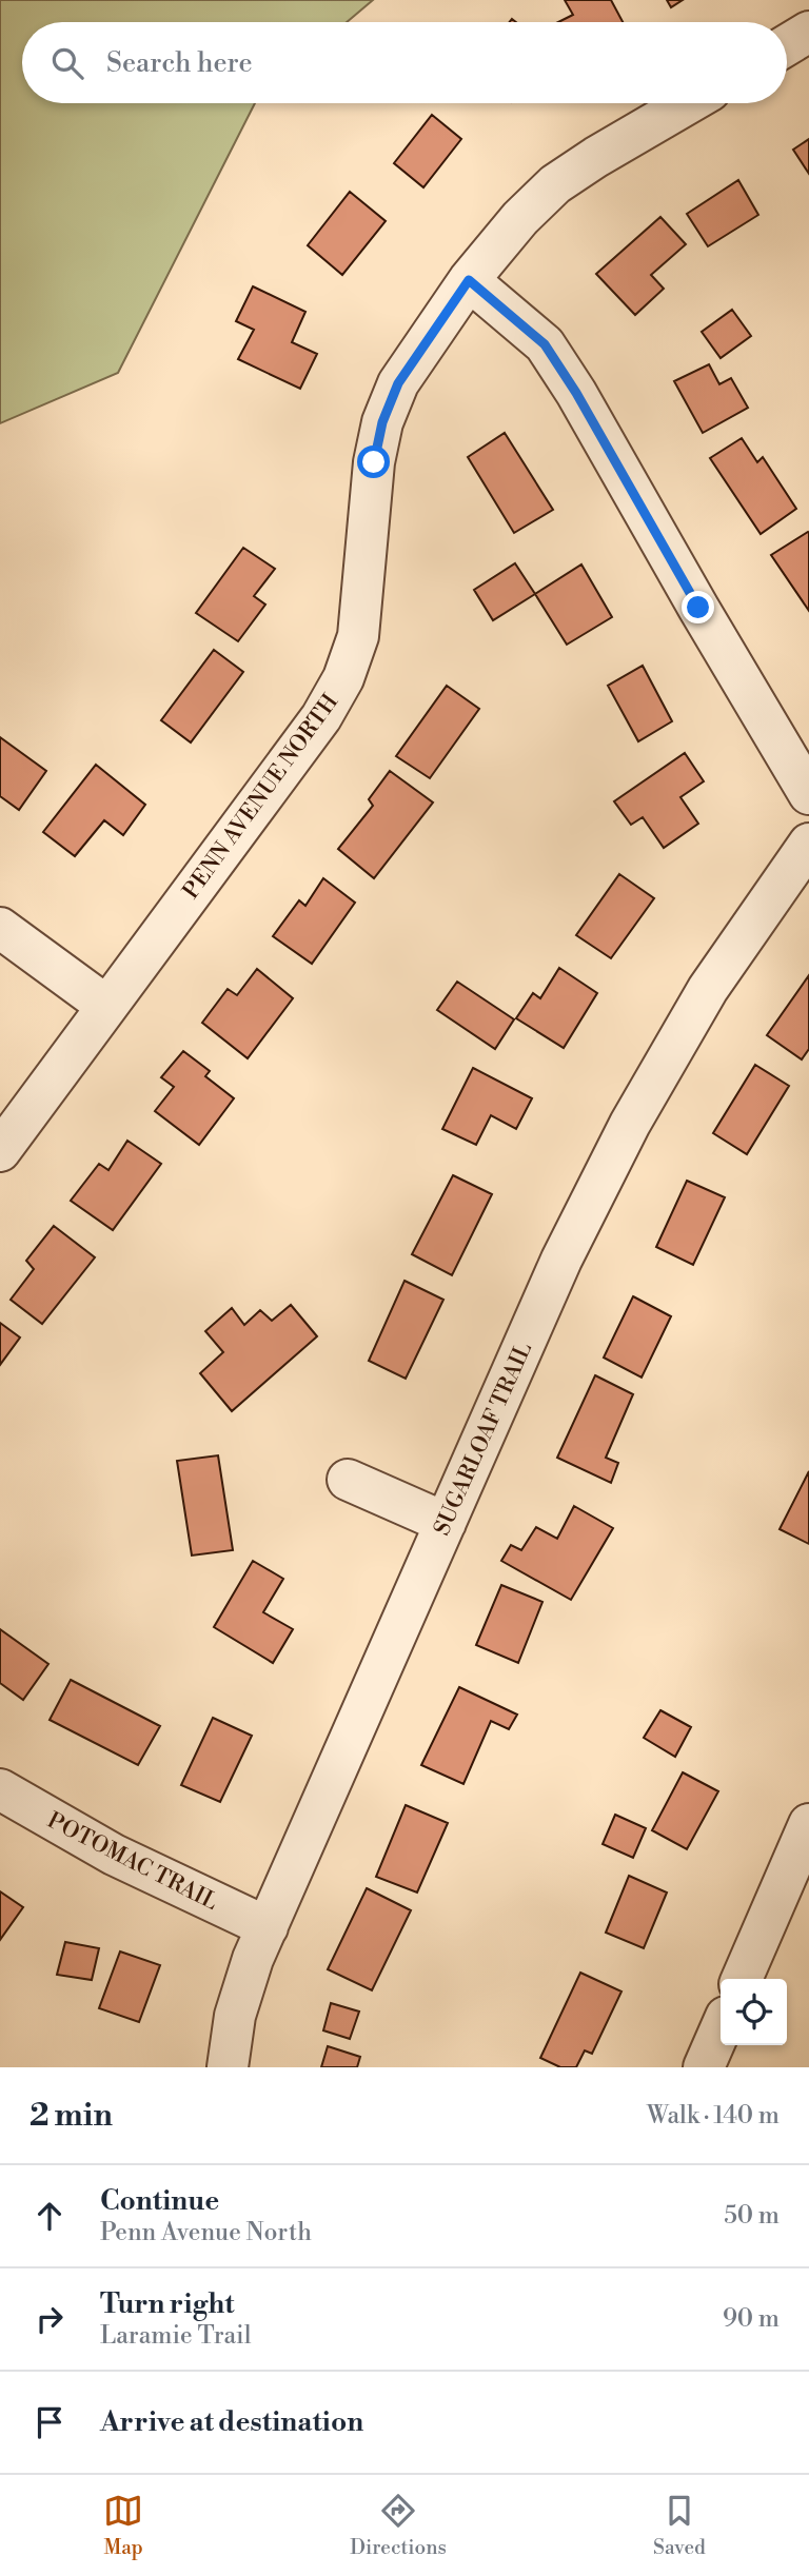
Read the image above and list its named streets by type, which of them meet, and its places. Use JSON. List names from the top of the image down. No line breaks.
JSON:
{"streets":{"street":["PENN AVENUE NORTH","SUGARLOAF TRAIL","POTOMAC TRAIL"]},"crossings":[["SUGARLOAF TRAIL","POTOMAC TRAIL"]],"page":{"search":"Search here","heading":["2 min","Walk · 140 m"],"list":[["Continue","Penn Avenue North","50 m"],["Turn right","Laramie Trail","90 m"],"Arrive at destination"],"nav":["Map","Directions","Saved"]}}
